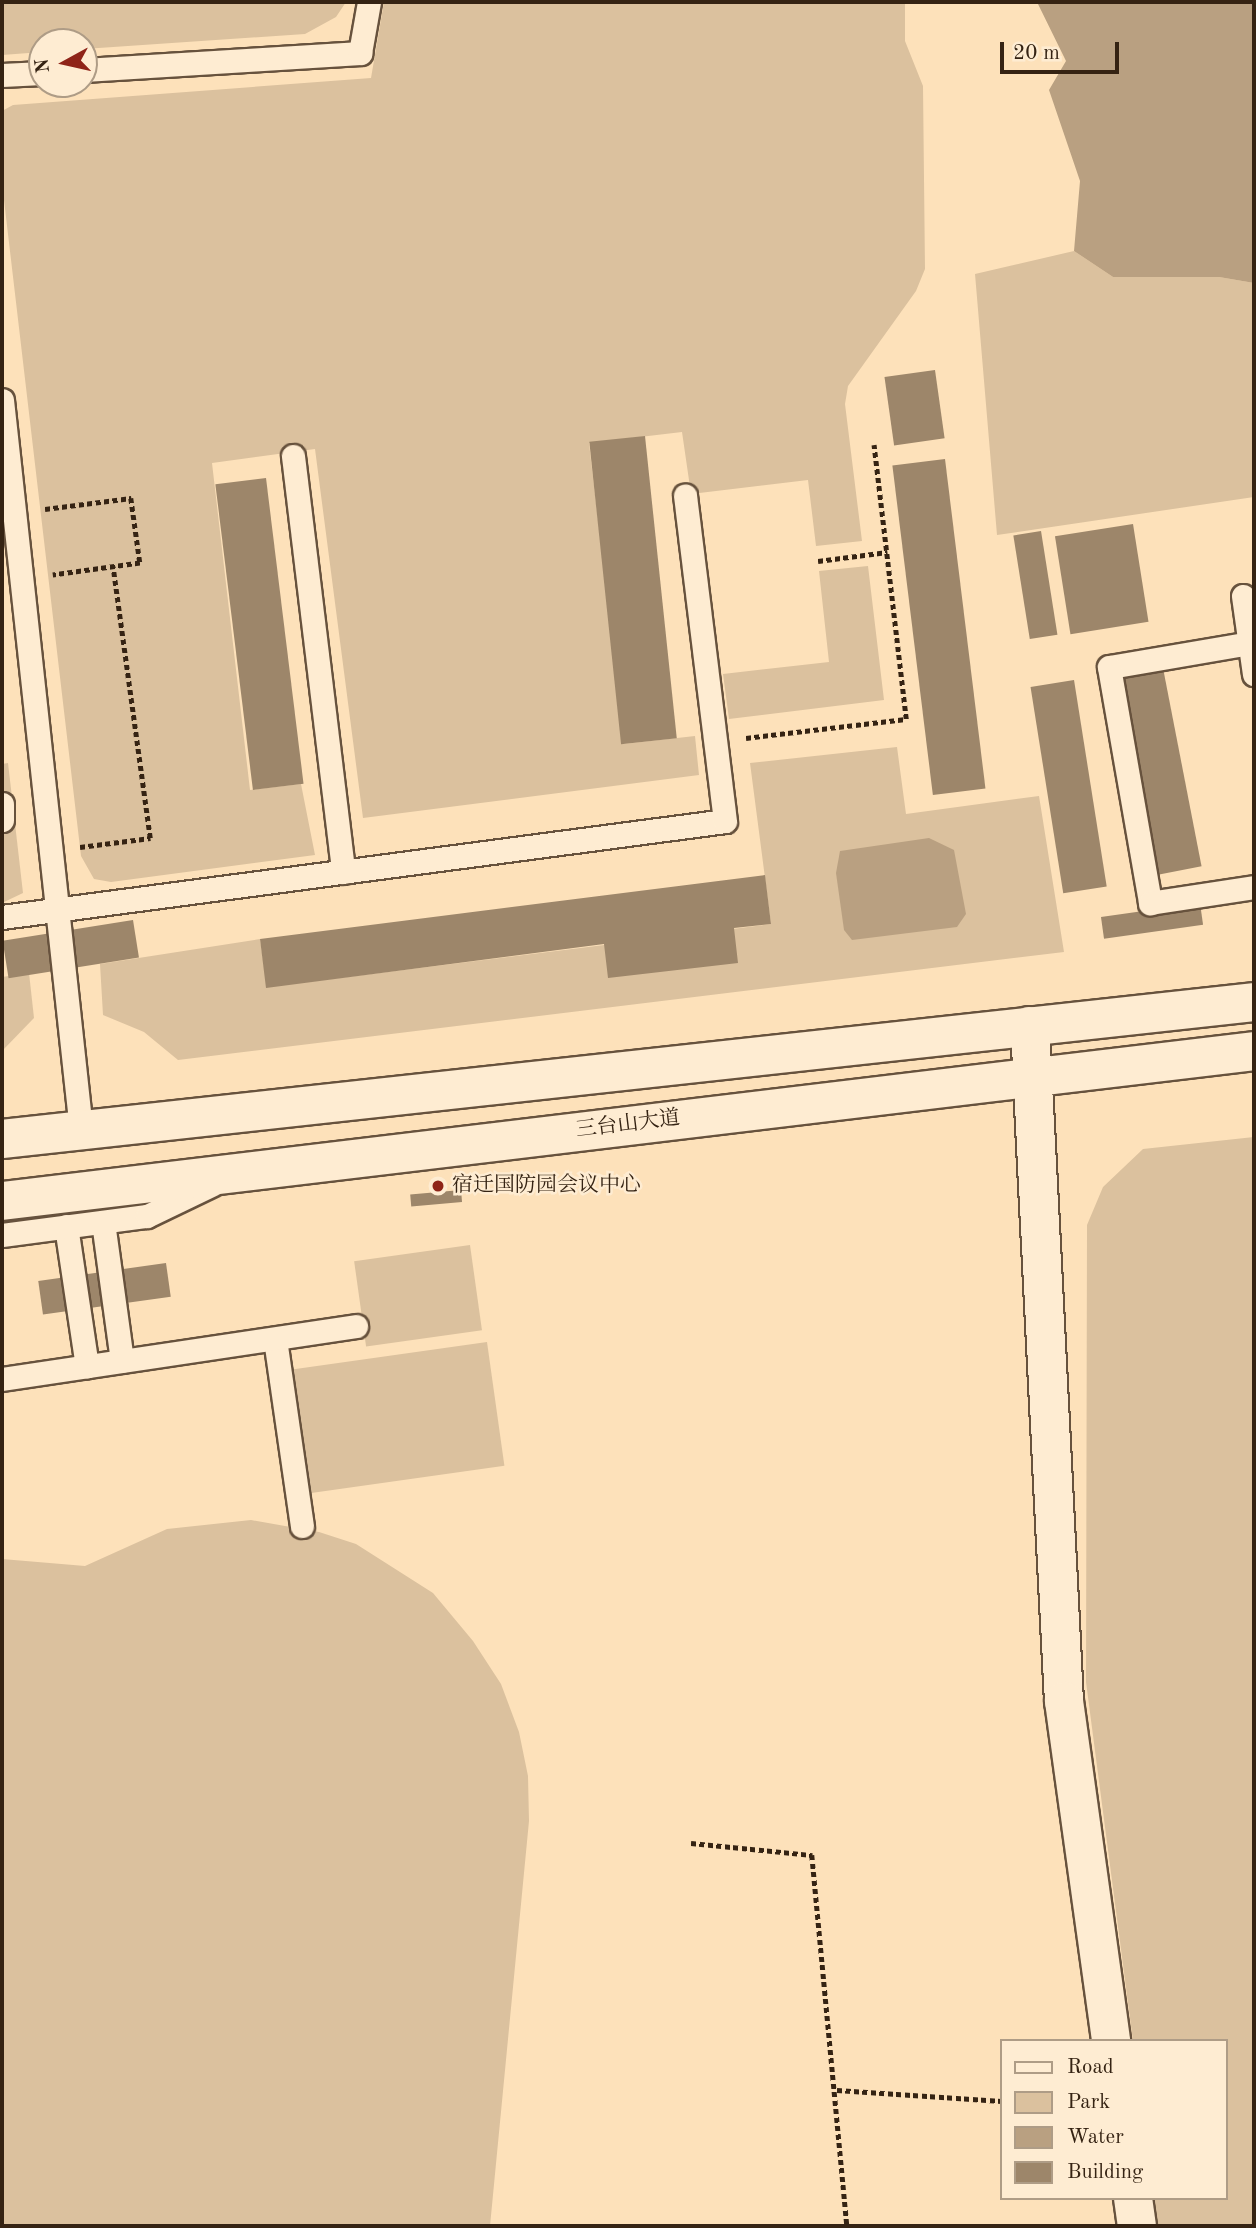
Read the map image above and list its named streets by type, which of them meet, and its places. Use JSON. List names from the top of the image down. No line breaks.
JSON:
{"streets":{"main road":["三台山大道"]},"places":["宿迁国防园会议中心"],"legend":["Road","Park","Water","Building"],"scale_bar":"20 m","north":"left"}
